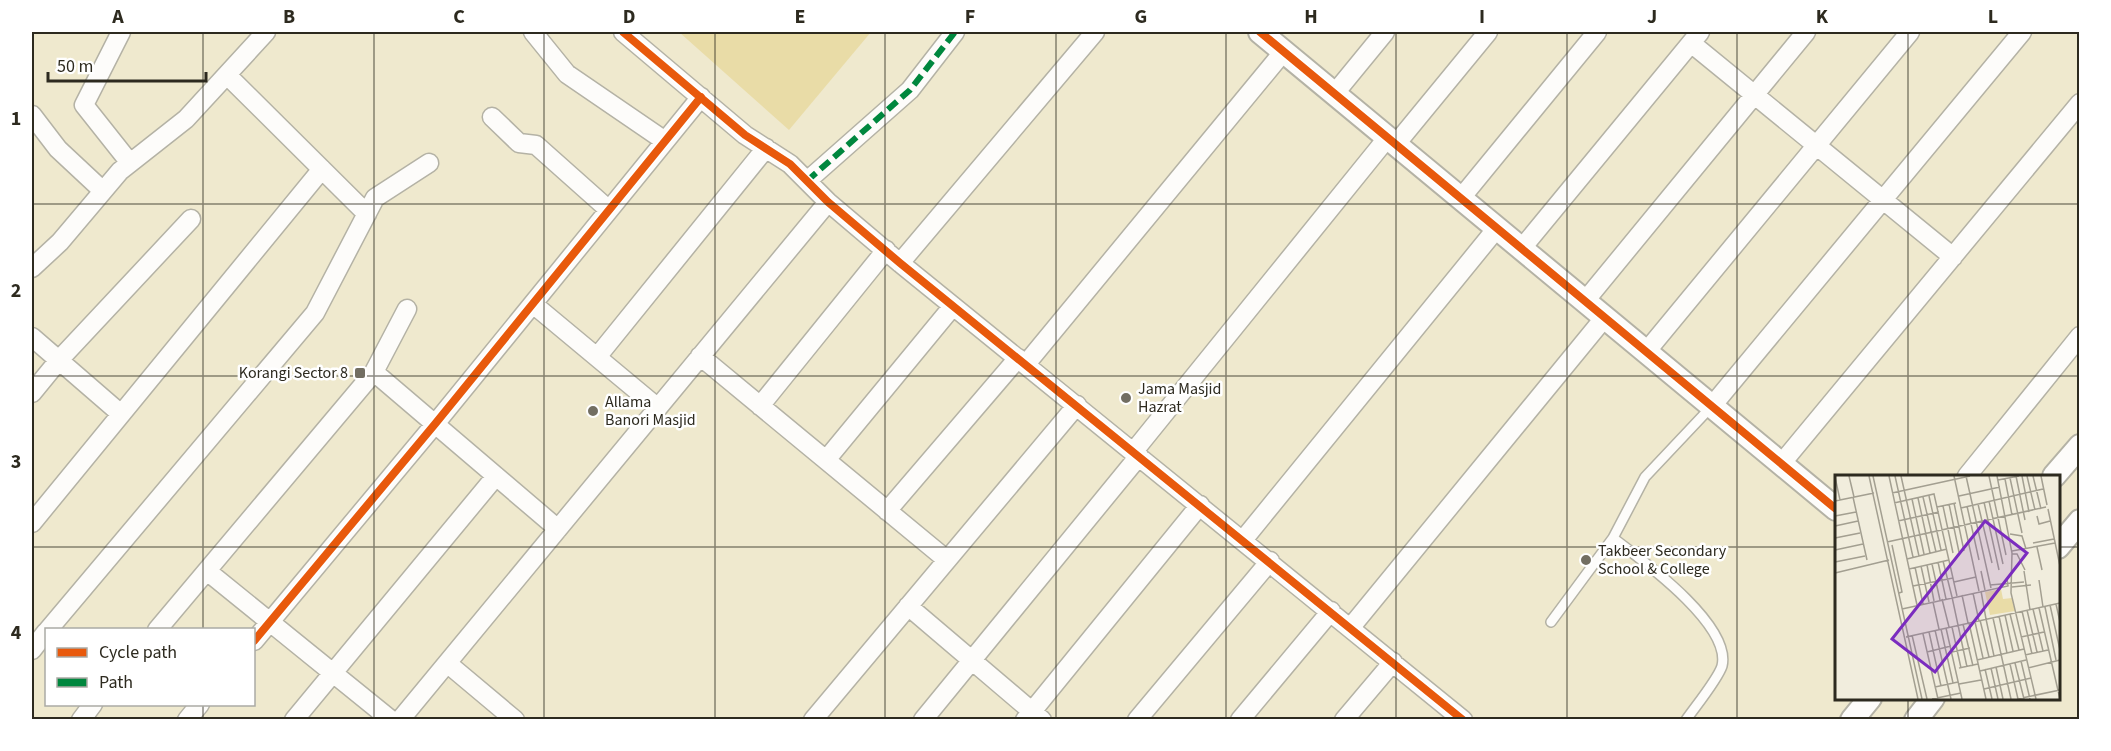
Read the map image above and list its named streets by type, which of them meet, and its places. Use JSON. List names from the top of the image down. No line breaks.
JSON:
{"places":{"transit":["Korangi Sector 8"],"other":["Jama Masjid Hazrat","Allama Banori Masjid","Takbeer Secondary School & College"]},"legend":["Cycle path","Path"],"scale_bar":"50 m","grid":{"columns":["A","B","C","D","E","F","G","H","I","J","K","L"],"rows":["1","2","3","4"]}}
